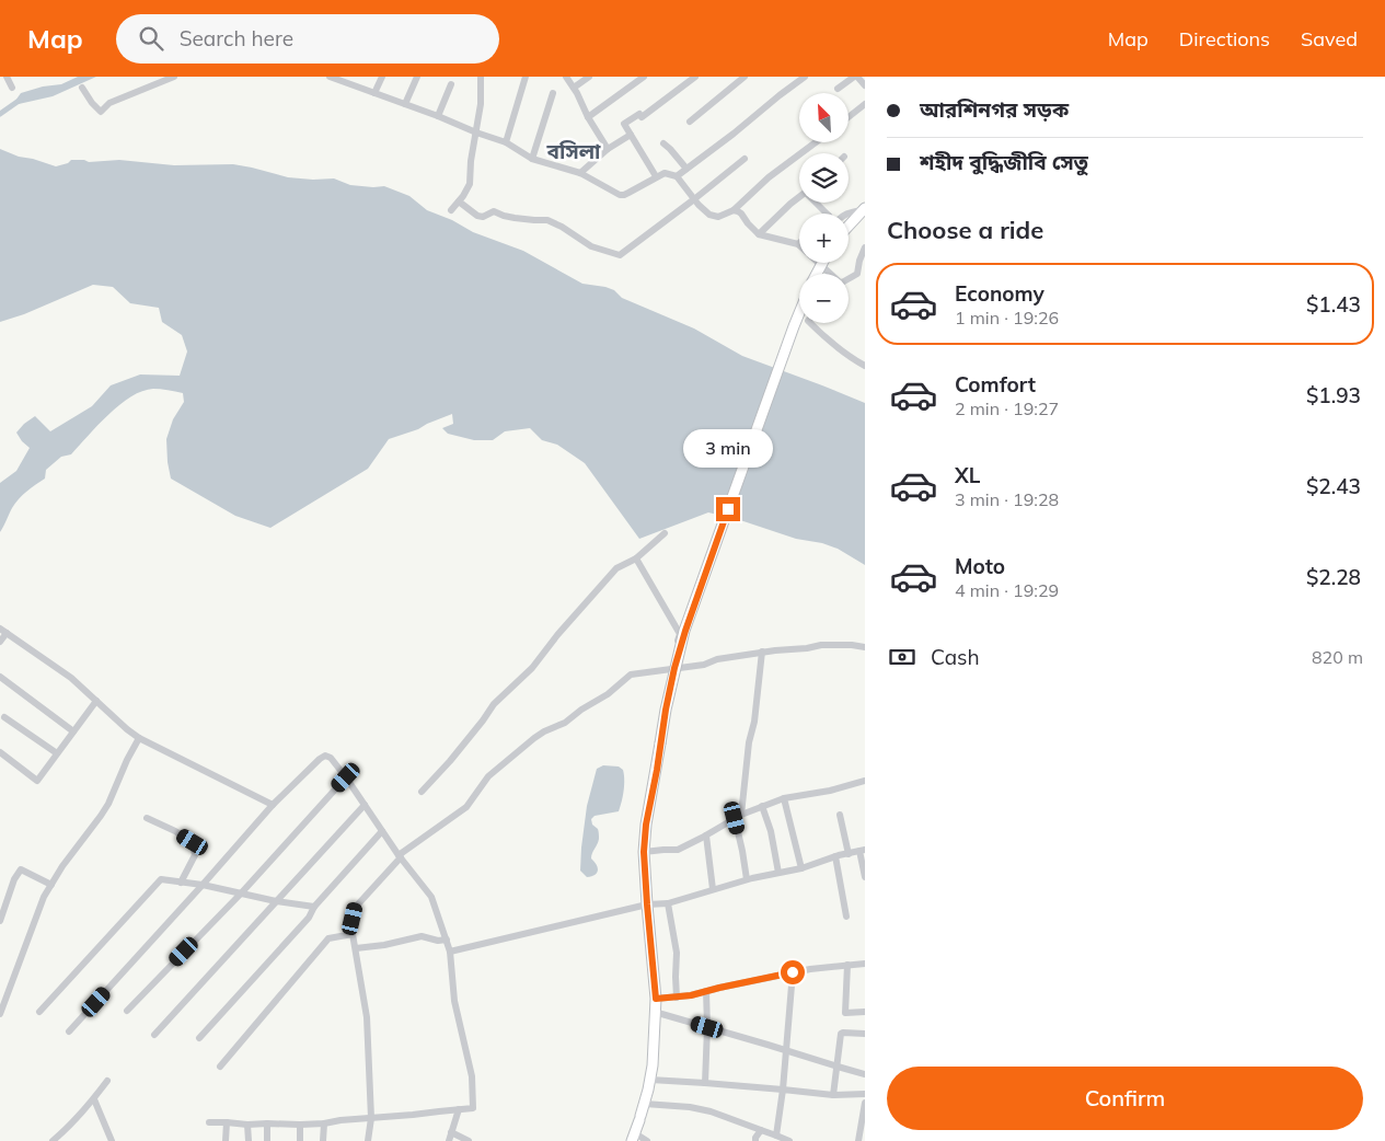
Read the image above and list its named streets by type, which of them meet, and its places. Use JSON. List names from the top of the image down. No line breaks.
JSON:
{"districts":["বসিলা"],"north":"top left","page":{"header":"Map","search":"Search here","nav":["Map","Directions","Saved"],"banner":["আরশিনগর সড়ক","শহীদ বুদ্ধিজীবি সেতু"],"map_buttons":["+","−"],"heading":"Choose a ride","list":[{"name":"Economy","note":"1 min · 19:26","value":"$1.43"},{"name":"Comfort","note":"2 min · 19:27","value":"$1.93"},{"name":"XL","note":"3 min · 19:28","value":"$2.43"},{"name":"Moto","note":"4 min · 19:29","value":"$2.28"}],"bubble":"3 min","pay":["Cash","820 m"],"buttons":"Confirm"}}
